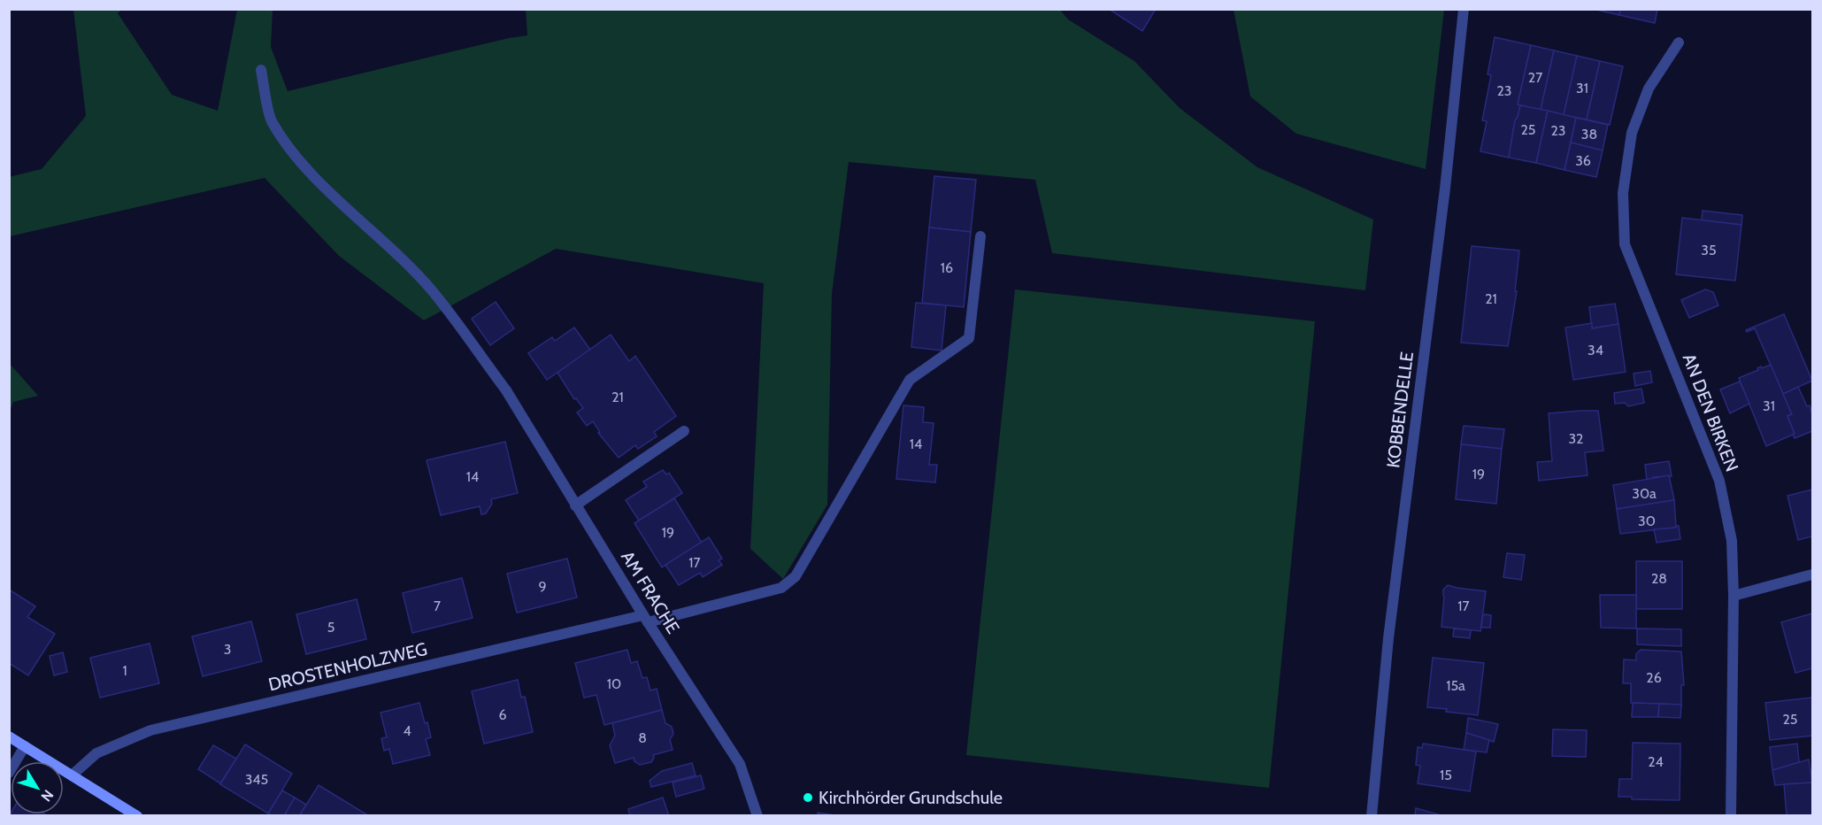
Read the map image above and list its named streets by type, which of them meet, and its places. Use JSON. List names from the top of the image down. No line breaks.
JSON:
{"streets":{"street":["KOBBENDELLE","AN DEN BIRKEN","AM FRACHE","DROSTENHOLZWEG"]},"crossings":[["AM FRACHE","DROSTENHOLZWEG"]],"places":["Kirchhörder Grundschule"],"house_numbers":["27","31","23","25","23","38","36","35","16","21","34","21","31","32","14","19","14","30a","30","19","17","28","9","7","17","5","3","1","26","10","15a","6","25","4","8","24","15","345"],"north":"bottom right"}
